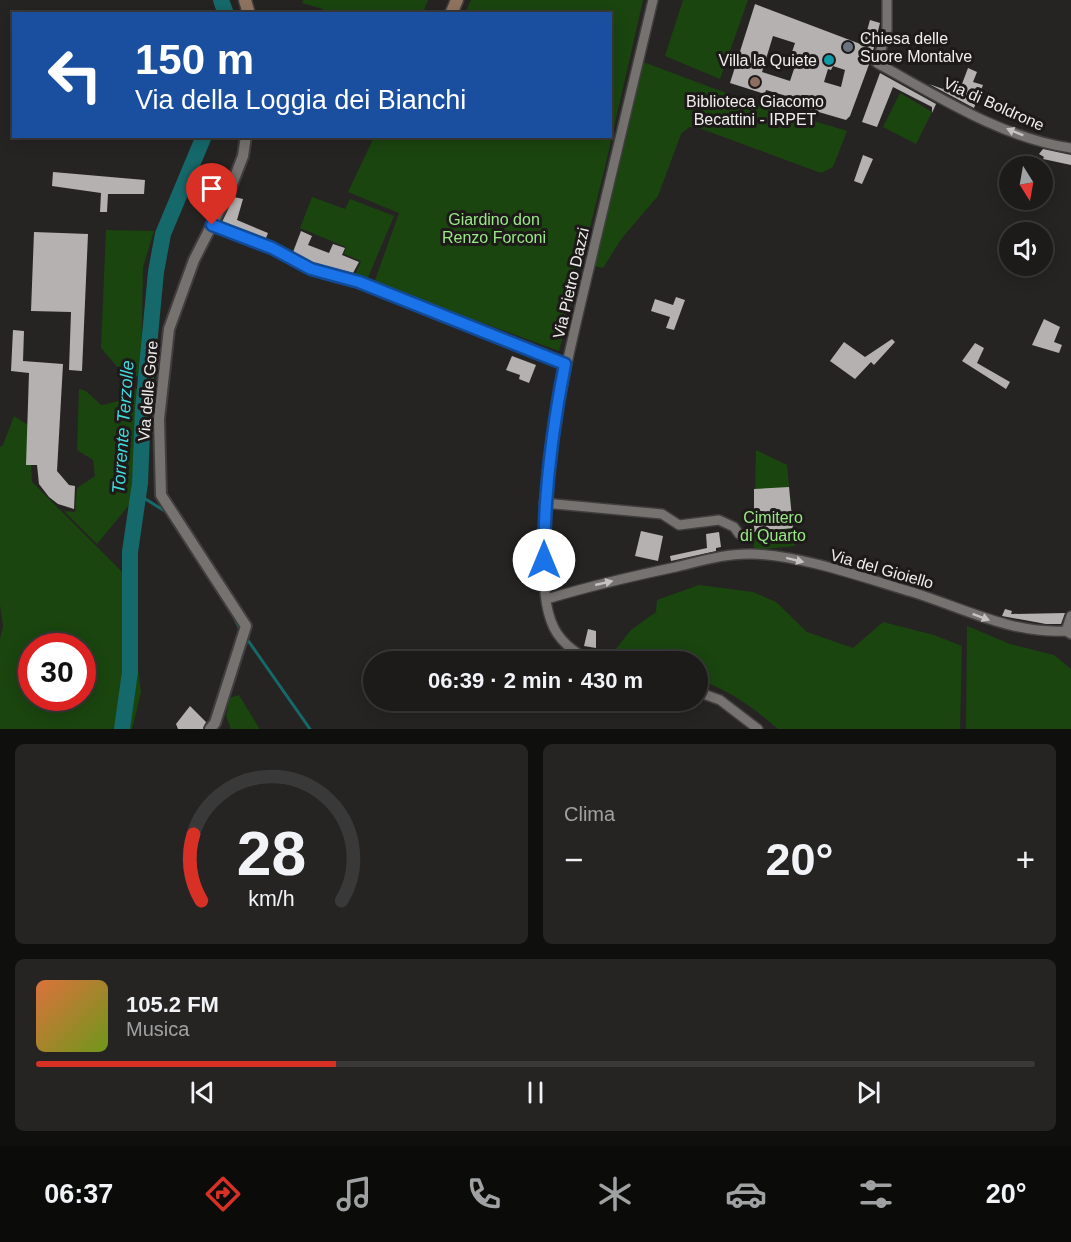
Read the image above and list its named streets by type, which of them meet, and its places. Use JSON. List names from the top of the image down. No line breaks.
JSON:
{"streets":{"street":["Via di Boldrone","Via Pietro Dazzi","Via delle Gore","Via del Gioiello"]},"crossings":[["Via Pietro Dazzi","Via del Gioiello"]],"one_way":["Via di Boldrone"],"water":["Torrente Terzolle"],"parks":["Giardino don Renzo Forconi","Cimitero di Quarto"],"places":["Chiesa delle Suore Montalve","Villa la Quiete","Biblioteca Giacomo Becattini - IRPET"],"north":"bottom","page":{"turn":["150 m","Via della Loggia dei Bianchi"],"limit":"30","trip":"06:39 · 2 min · 430 m","tile":"Clima","heat":["−","20°","+"],"song":["105.2 FM","Musica"],"tabs":["06:37","20°"],"gauge":["28","km/h"]}}
